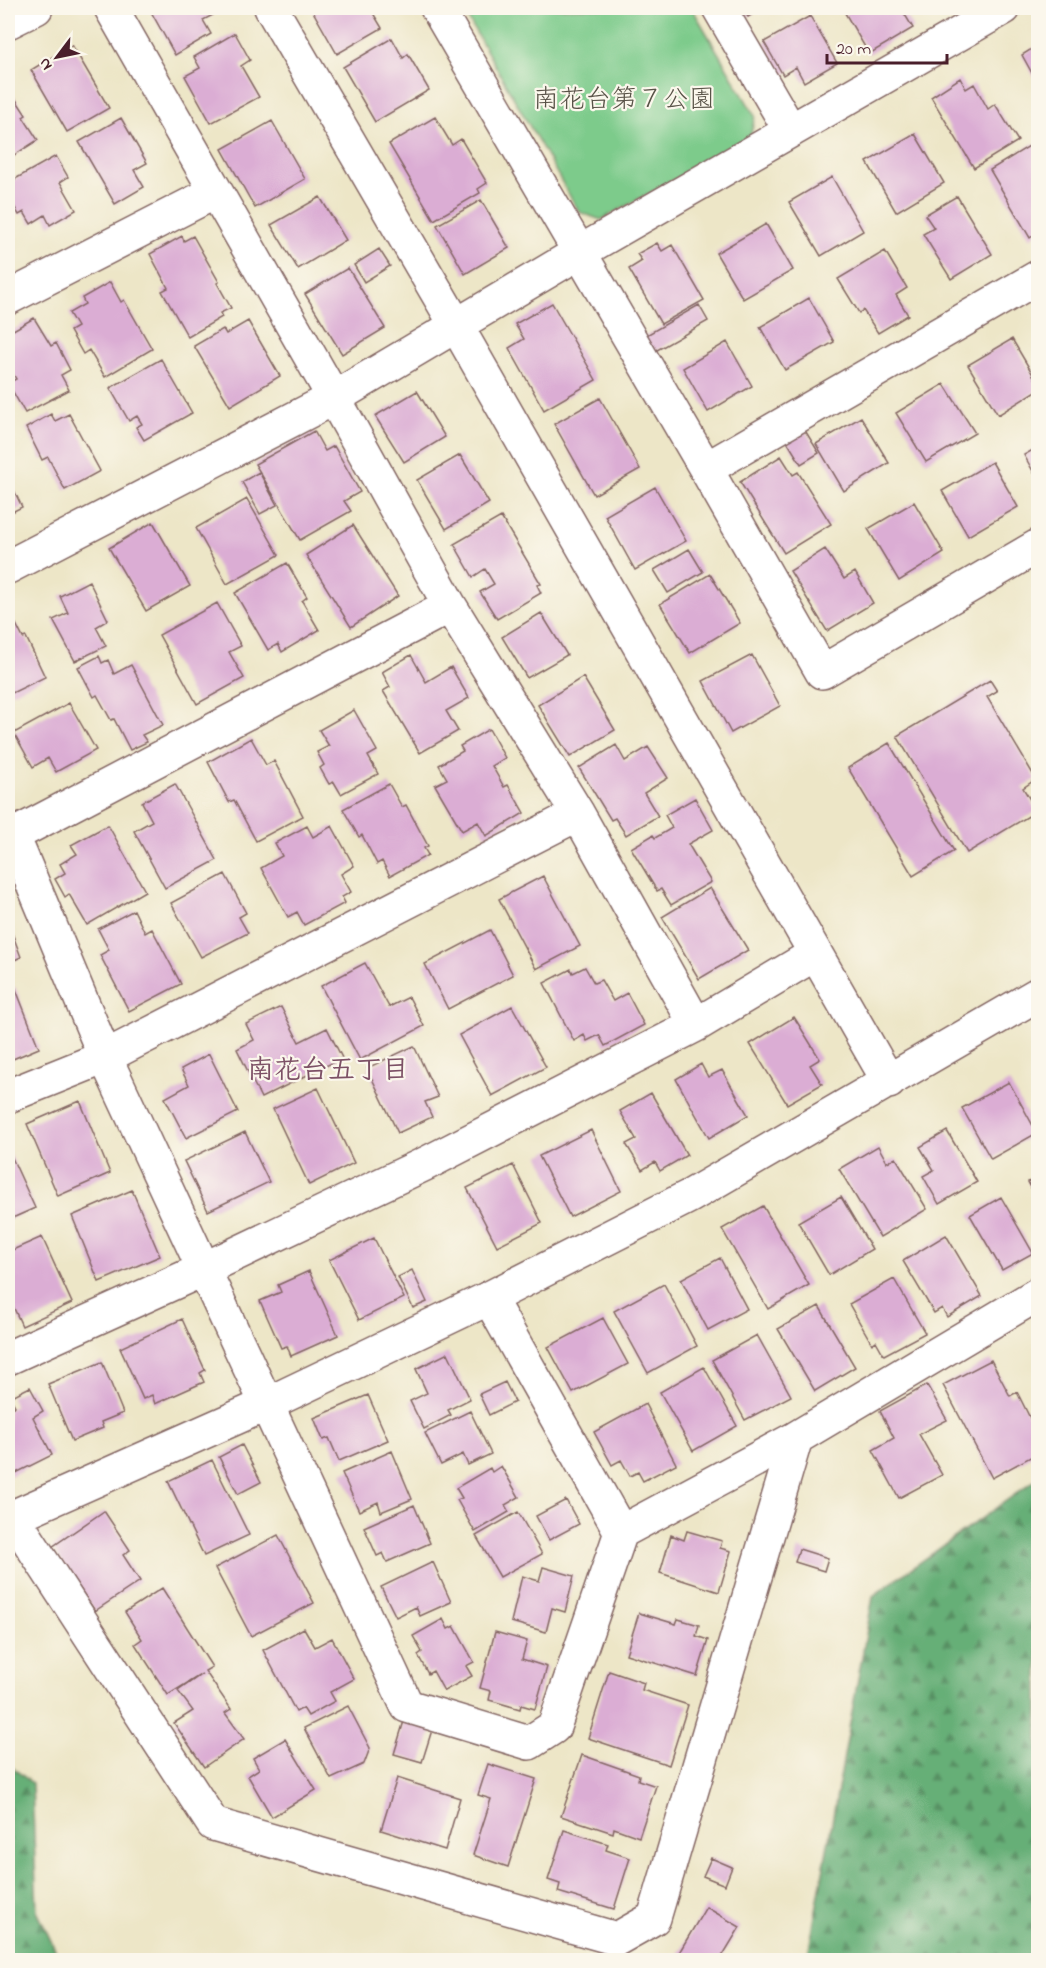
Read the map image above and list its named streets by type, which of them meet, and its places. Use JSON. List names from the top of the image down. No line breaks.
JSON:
{"districts":["南花台五丁目"],"parks":["南花台第７公園"],"scale_bar":"20 m","north":"bottom left"}
